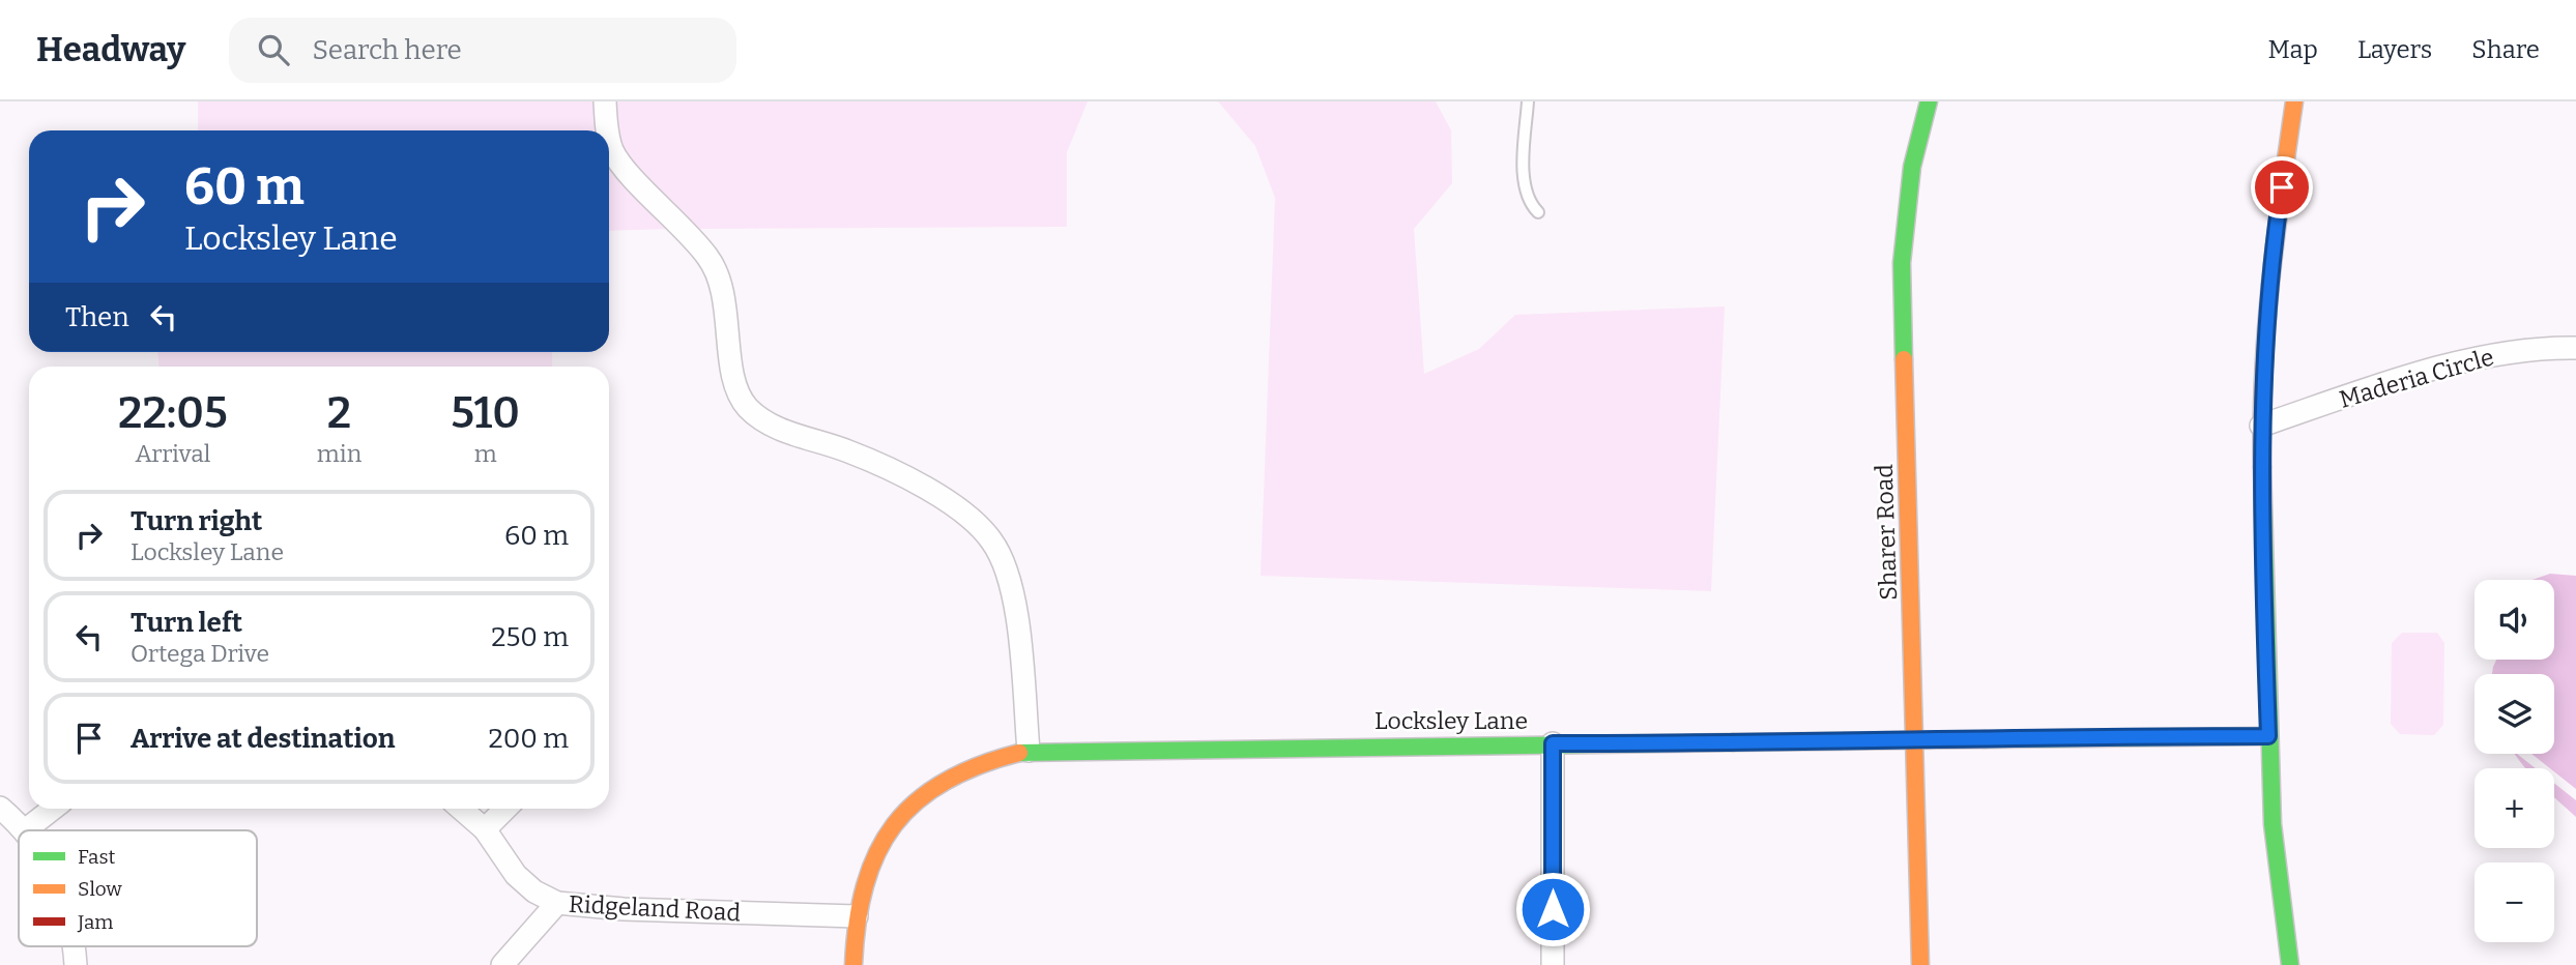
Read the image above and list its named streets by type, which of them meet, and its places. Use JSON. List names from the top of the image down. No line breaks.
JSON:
{"streets":{"street":["Maderia Circle","Sharer Road","Locksley Lane","Ridgeland Road"]},"crossings":[["Sharer Road","Locksley Lane"],["Locksley Lane","Ridgeland Road"]],"legend":["Fast","Slow","Jam"],"page":{"header":"Headway","search":"Search here","nav":["Map","Layers","Share"],"turn":["60 m","Locksley Lane"],"then":"Then","eta":["22:05","Arrival","2","min","510","m"],"list":[{"name":"Turn right","note":"Locksley Lane","value":"60 m"},{"name":"Turn left","note":"Ortega Drive","value":"250 m"},{"name":"Arrive at destination","value":"200 m"}],"map_buttons":["+","−"]}}
